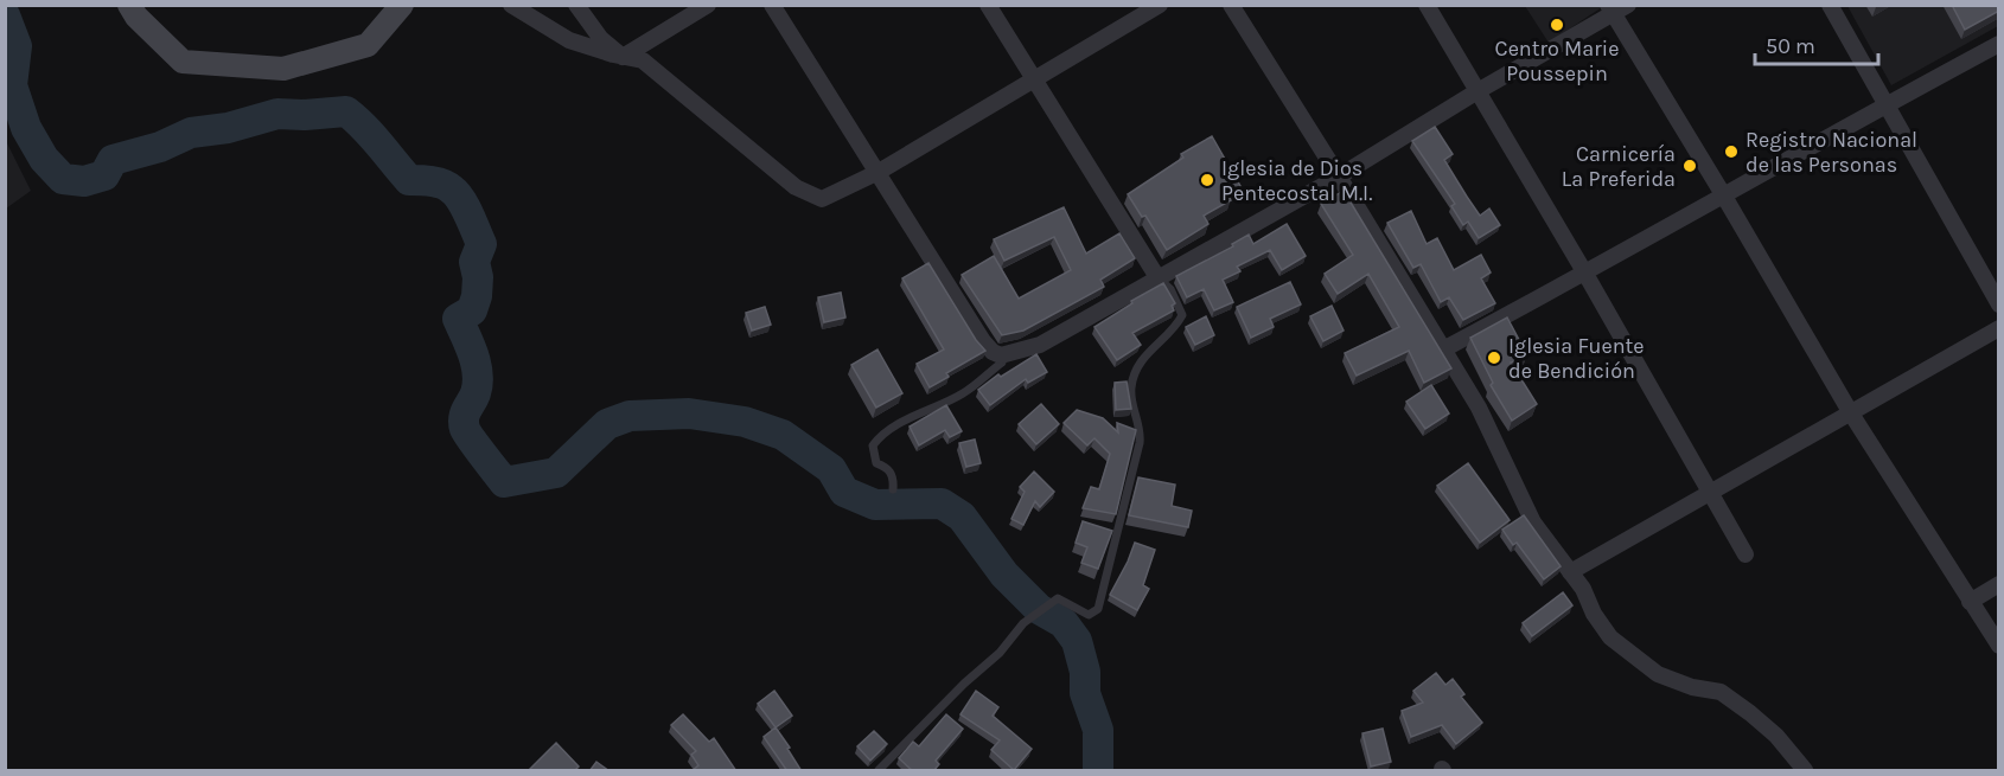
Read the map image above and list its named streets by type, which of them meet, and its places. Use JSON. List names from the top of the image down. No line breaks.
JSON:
{"places":["Centro Marie Poussepin","Registro Nacional de las Personas","Carnicería La Preferida","Iglesia de Dios Pentecostal M.I.","Iglesia Fuente de Bendición"],"scale_bar":"50 m"}
